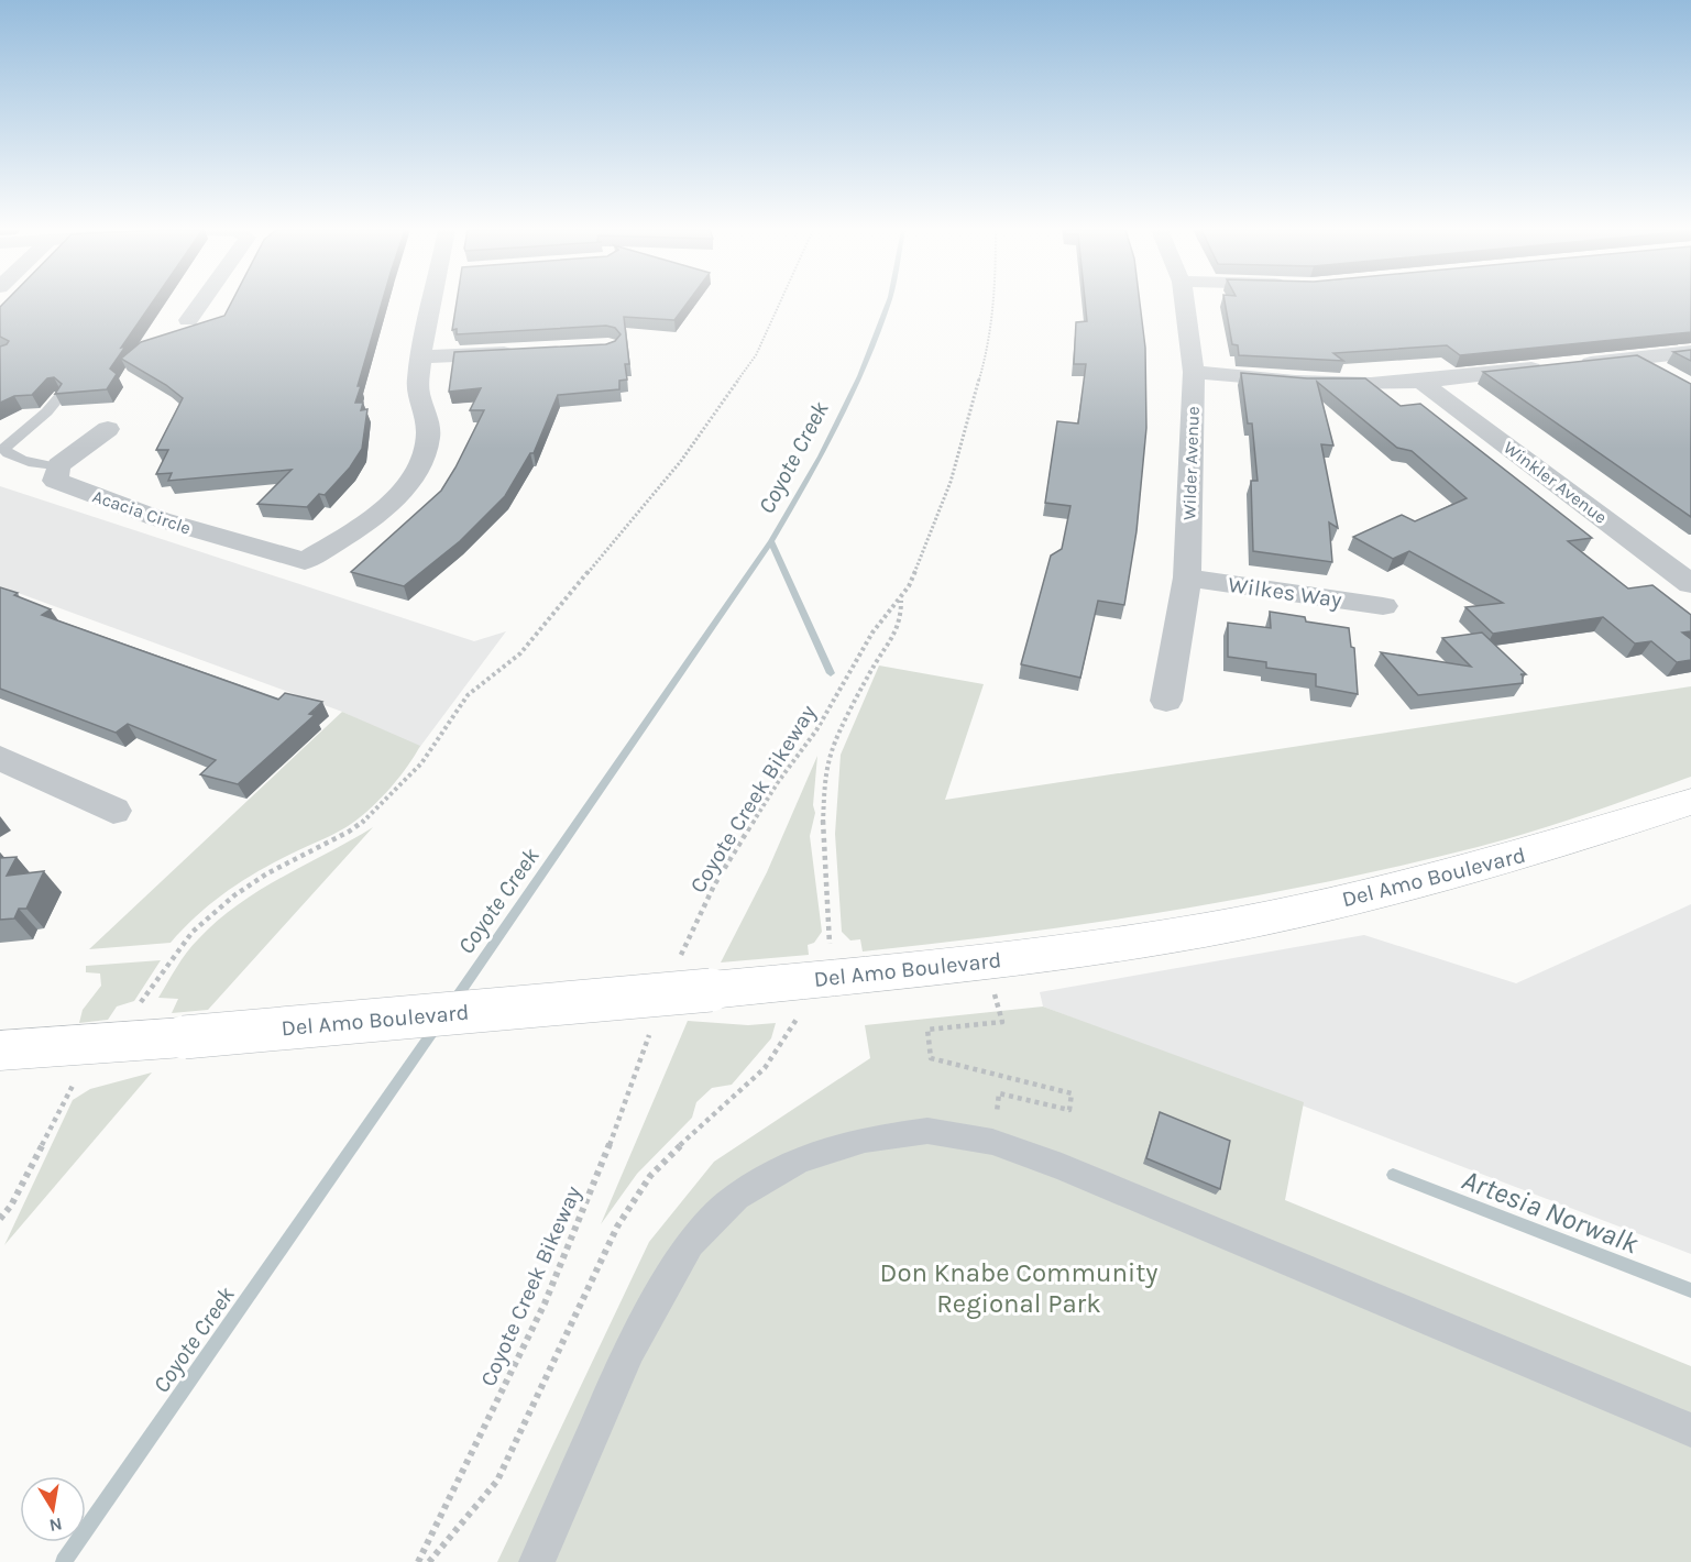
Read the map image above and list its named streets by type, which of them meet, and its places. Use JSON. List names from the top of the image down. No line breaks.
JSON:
{"streets":{"main road":["Del Amo Boulevard"],"street":["Wilder Avenue","Winkler Avenue","Acacia Circle","Wilkes Way"],"path":["Coyote Creek Bikeway"]},"crossings":[["Wilder Avenue","Wilkes Way"]],"water":["Coyote Creek","Artesia Norwalk"],"parks":["Don Knabe Community Regional Park"],"north":"bottom"}
